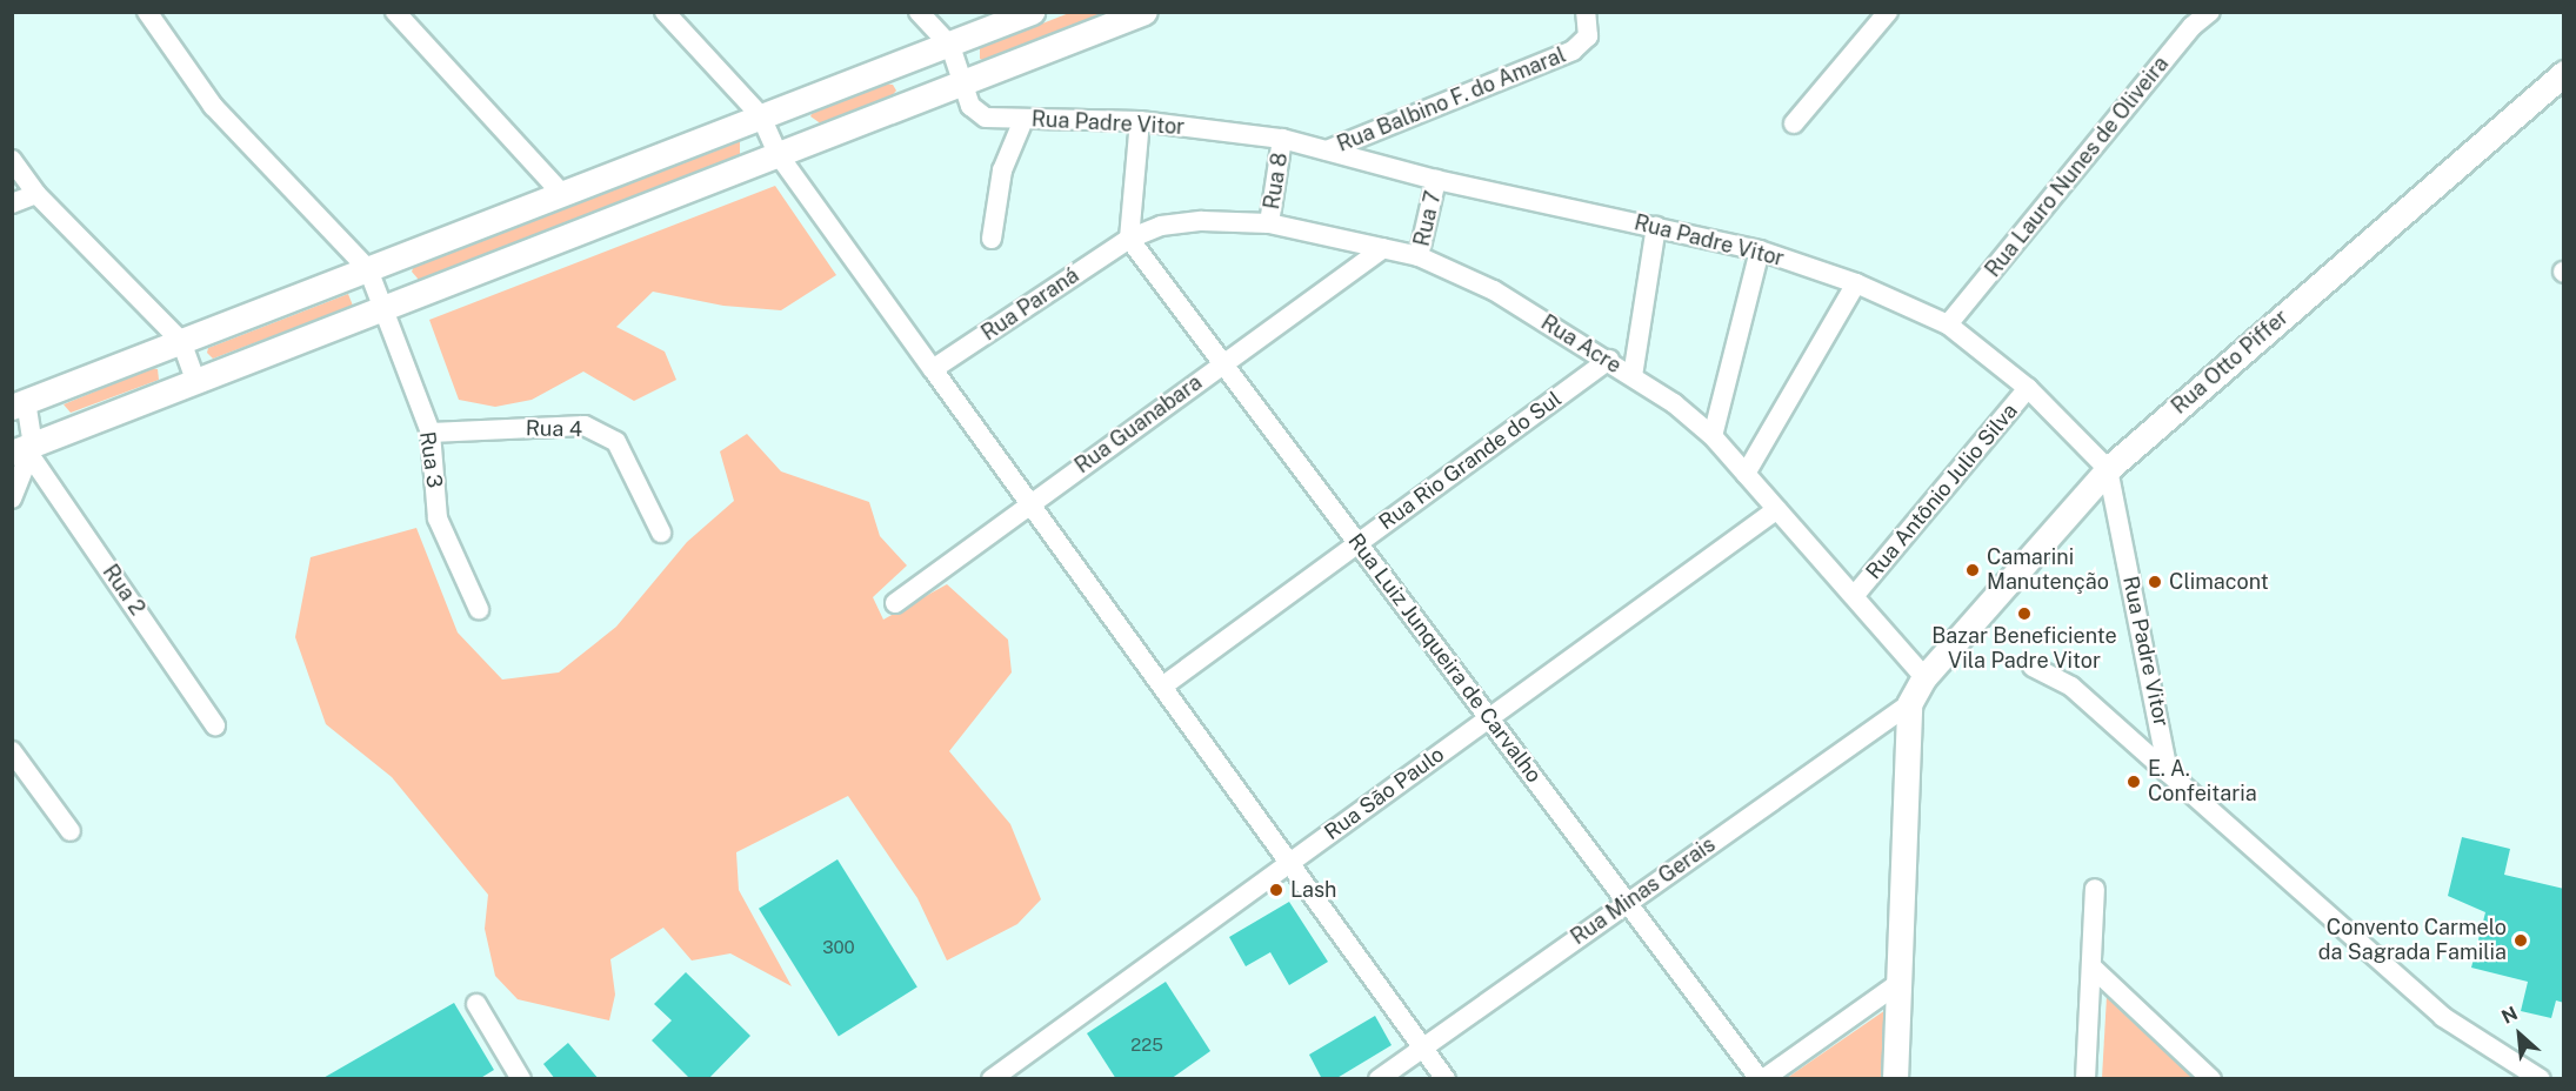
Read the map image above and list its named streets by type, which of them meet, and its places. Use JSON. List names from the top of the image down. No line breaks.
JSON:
{"streets":{"street":["Rua Balbino F. do Amaral","Rua Padre Vitor","Rua Lauro Nunes de Oliveira","Rua 8","Rua 7","Rua Paraná","Rua Acre","Rua Otto Piffer","Rua Guanabara","Rua 4","Rua 3","Rua Rio Grande do Sul","Rua Antônio Julio Silva","Rua 2","Rua Luiz Junqueira de Carvalho","Rua São Paulo","Rua Minas Gerais"]},"crossings":[["Rua Balbino F. do Amaral","Rua Padre Vitor"],["Rua Padre Vitor","Rua Lauro Nunes de Oliveira"],["Rua Padre Vitor","Rua 8"],["Rua Padre Vitor","Rua 7"],["Rua Padre Vitor","Rua Otto Piffer"],["Rua Padre Vitor","Rua Antônio Julio Silva"],["Rua 8","Rua Acre"],["Rua 7","Rua Acre"],["Rua Paraná","Rua Acre"],["Rua Paraná","Rua Luiz Junqueira de Carvalho"],["Rua Acre","Rua Otto Piffer"],["Rua Acre","Rua Guanabara"],["Rua Acre","Rua Rio Grande do Sul"],["Rua Acre","Rua Antônio Julio Silva"],["Rua Acre","Rua Luiz Junqueira de Carvalho"],["Rua Acre","Rua São Paulo"],["Rua Otto Piffer","Rua Minas Gerais"],["Rua Guanabara","Rua Luiz Junqueira de Carvalho"],["Rua 4","Rua 3"],["Rua Rio Grande do Sul","Rua Luiz Junqueira de Carvalho"],["Rua Luiz Junqueira de Carvalho","Rua São Paulo"],["Rua Luiz Junqueira de Carvalho","Rua Minas Gerais"]],"places":["Camarini Manutenção","Climacont","Bazar Beneficiente Vila Padre Vitor","E. A. Confeitaria","Lash","Convento Carmelo da Sagrada Familia"],"house_numbers":["300","225"],"north":"top left"}
